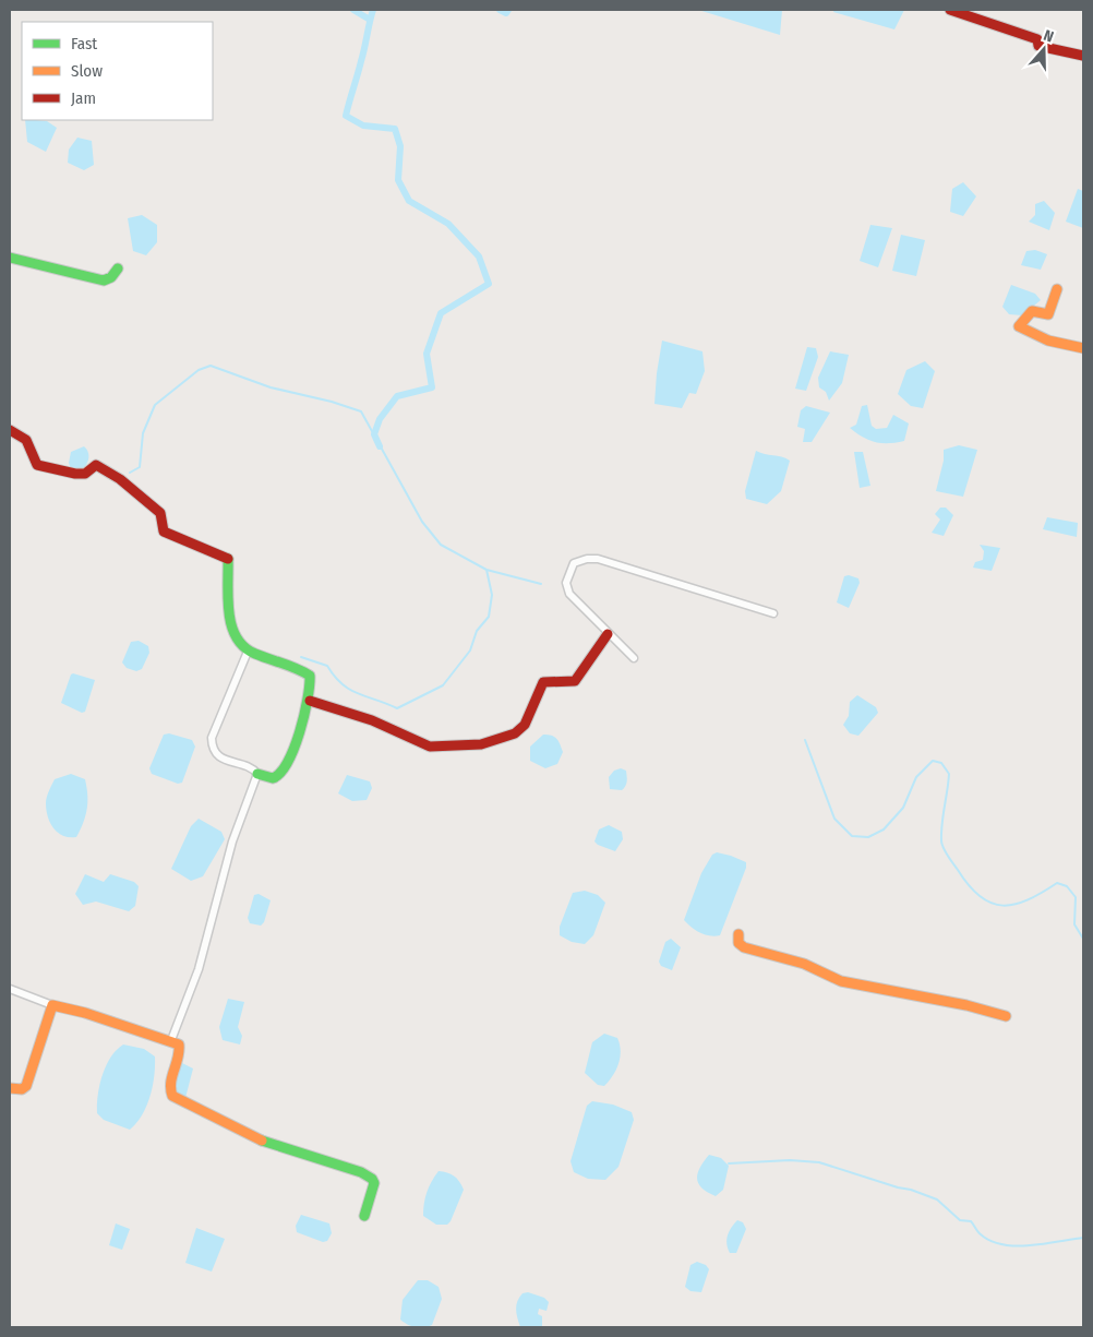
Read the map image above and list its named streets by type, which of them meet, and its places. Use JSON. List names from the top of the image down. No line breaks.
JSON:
{"legend":["Fast","Slow","Jam"],"north":"top"}
